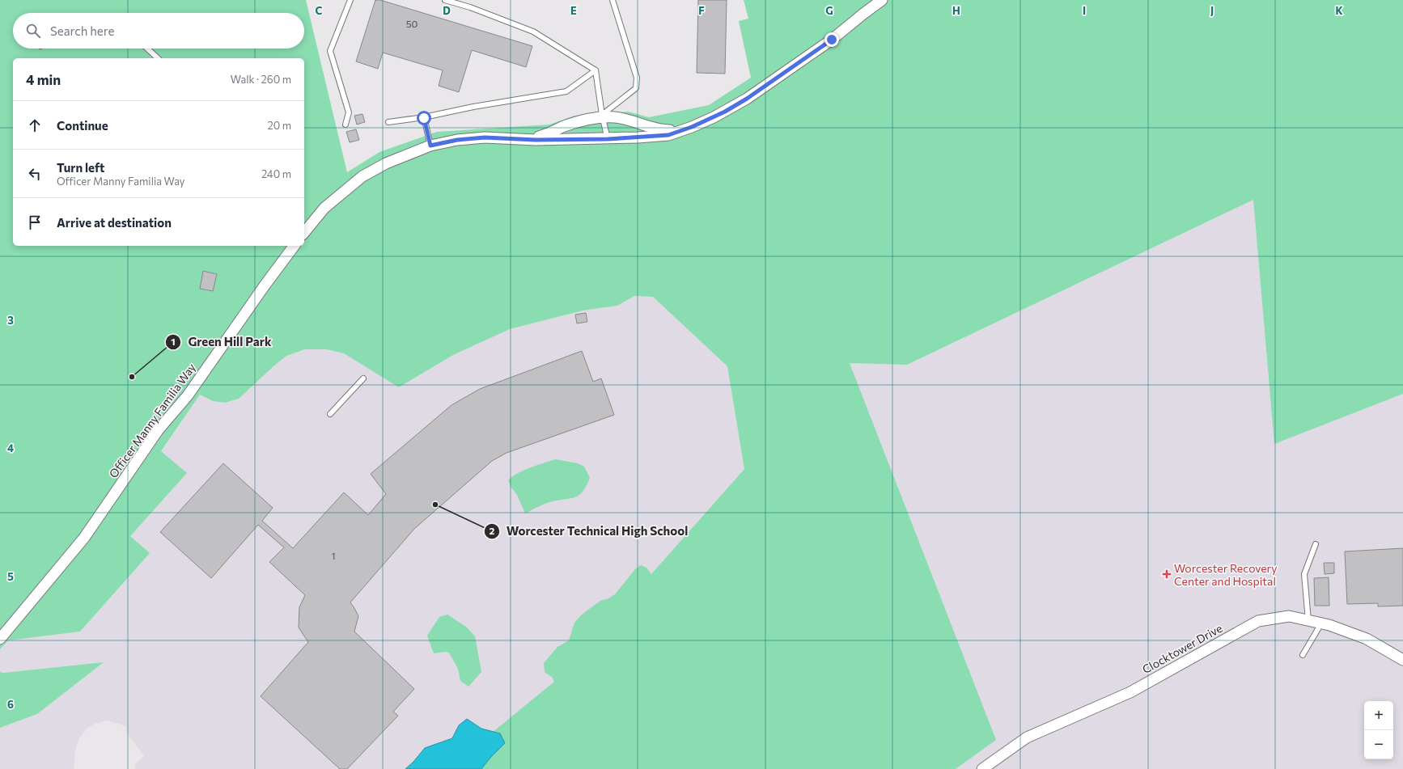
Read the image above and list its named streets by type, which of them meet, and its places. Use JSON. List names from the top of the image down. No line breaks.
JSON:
{"streets":{"street":["Officer Manny Familia Way","Clocktower Drive"]},"places":{"other":["Green Hill Park","Worcester Technical High School"],"health":["Worcester Recovery Center and Hospital"]},"house_numbers":["50","1"],"page":{"search":"Search here","heading":["4 min","Walk · 260 m"],"list":[["Continue","20 m"],["Turn left","Officer Manny Familia Way","240 m"],"Arrive at destination"],"map_buttons":["+","−"]},"grid":{"columns":["C","D","E","F","G","H","I","J","K"],"rows":["3","4","5","6"]}}
